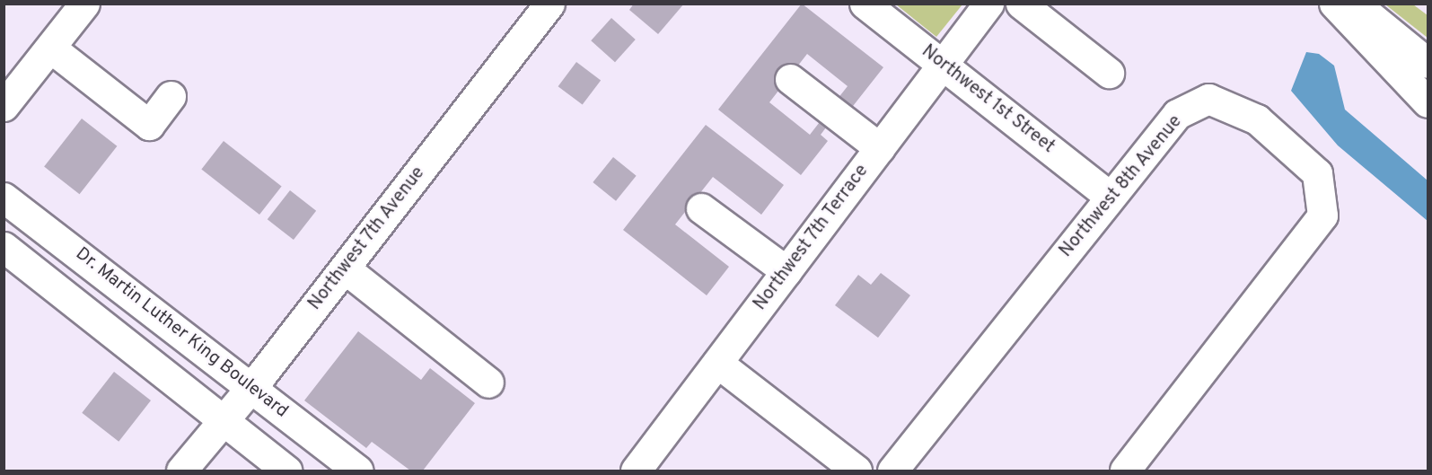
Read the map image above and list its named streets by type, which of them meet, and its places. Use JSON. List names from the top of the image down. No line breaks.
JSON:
{"streets":{"main road":["Northwest 1st Street","Northwest 8th Avenue","Northwest 7th Terrace","Northwest 7th Avenue","Dr. Martin Luther King Boulevard"]},"crossings":[["Northwest 1st Street","Northwest 8th Avenue"],["Northwest 1st Street","Northwest 7th Terrace"],["Northwest 7th Avenue","Dr. Martin Luther King Boulevard"]]}
